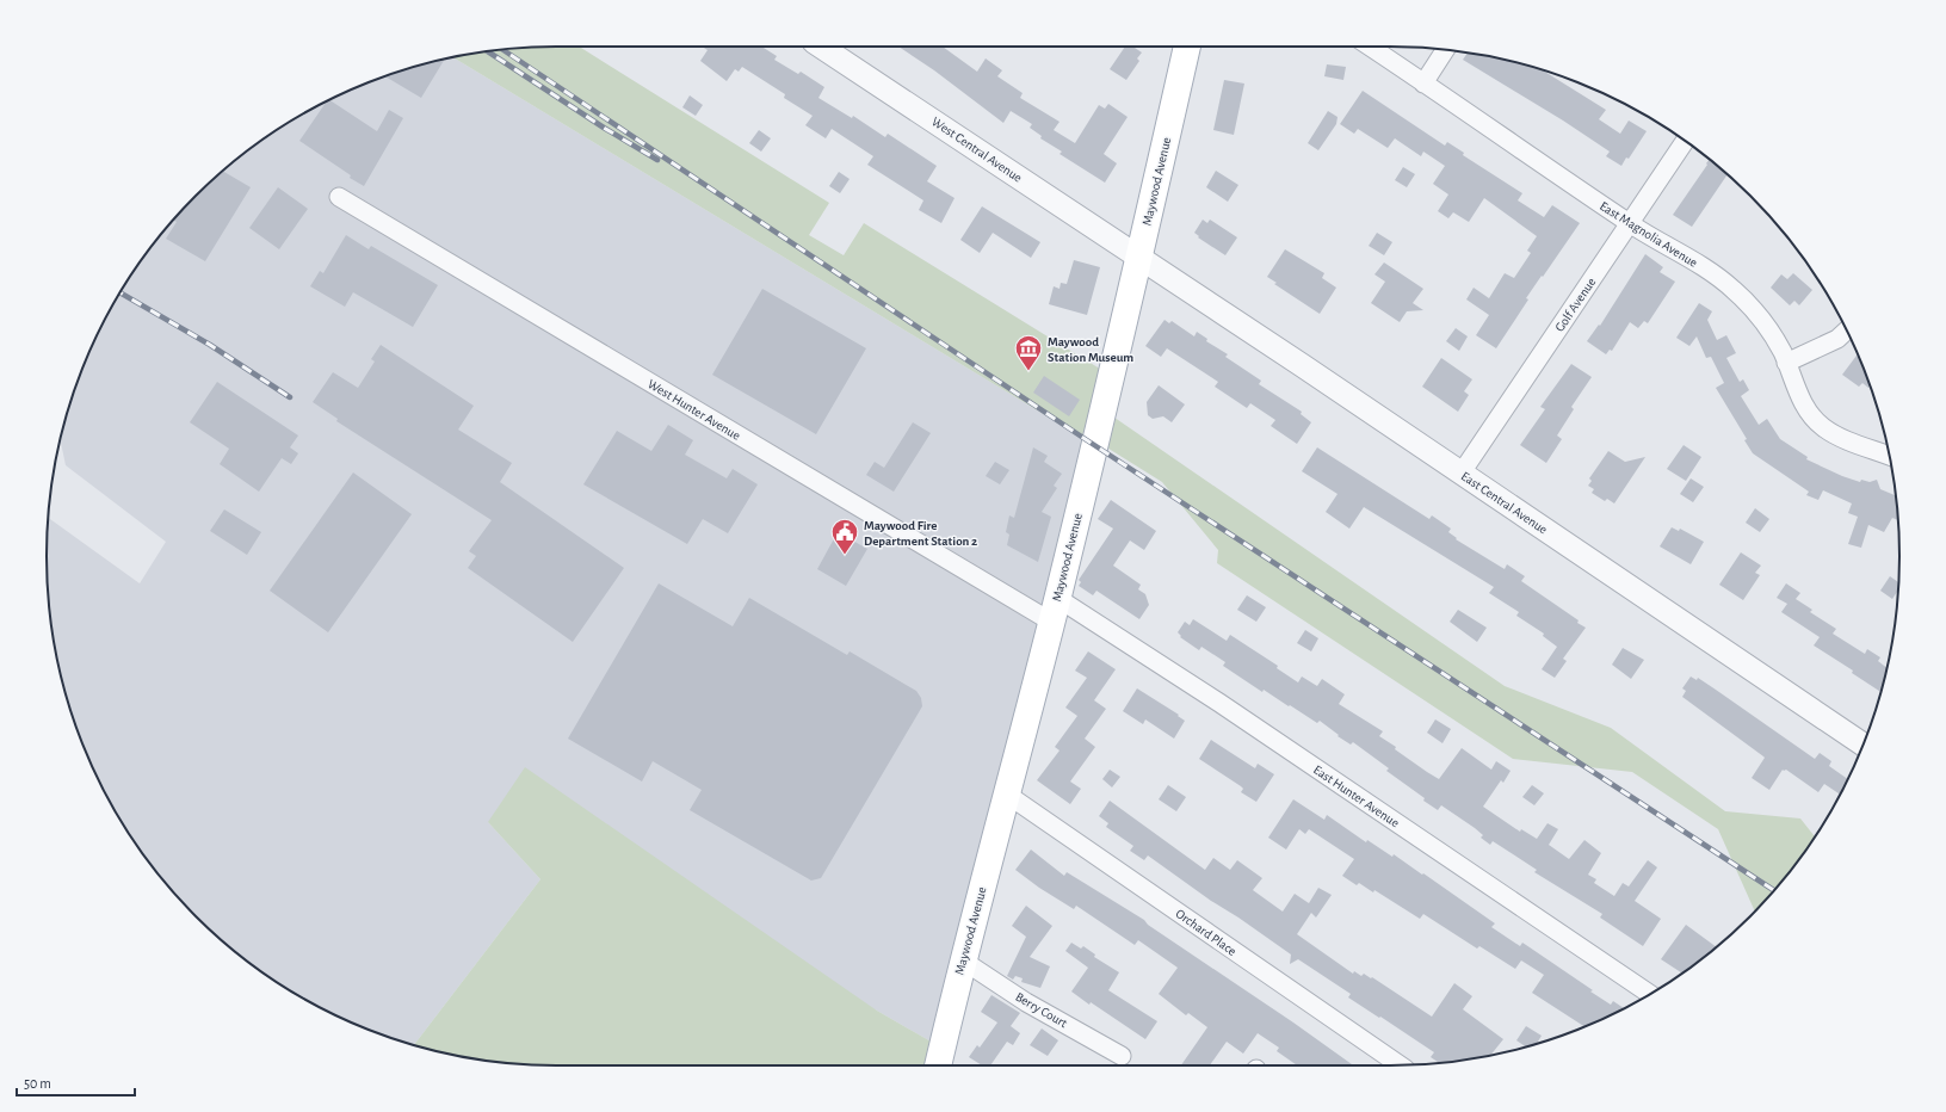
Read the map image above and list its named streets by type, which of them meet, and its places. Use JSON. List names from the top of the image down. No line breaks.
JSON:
{"streets":{"main road":["Maywood Avenue"],"street":["West Central Avenue","East Magnolia Avenue","Golf Avenue","West Hunter Avenue","East Central Avenue","East Hunter Avenue","Orchard Place","Berry Court"]},"crossings":[["West Central Avenue","Maywood Avenue"],["West Central Avenue","East Central Avenue"],["Maywood Avenue","West Hunter Avenue"],["Maywood Avenue","East Central Avenue"],["Maywood Avenue","East Hunter Avenue"],["Maywood Avenue","Orchard Place"],["Maywood Avenue","Berry Court"],["East Magnolia Avenue","Golf Avenue"],["Golf Avenue","East Central Avenue"],["West Hunter Avenue","East Hunter Avenue"]],"places":{"museum":["Maywood Station Museum"],"public building":["Maywood Fire Department Station 2"]},"scale_bar":"50 m"}
